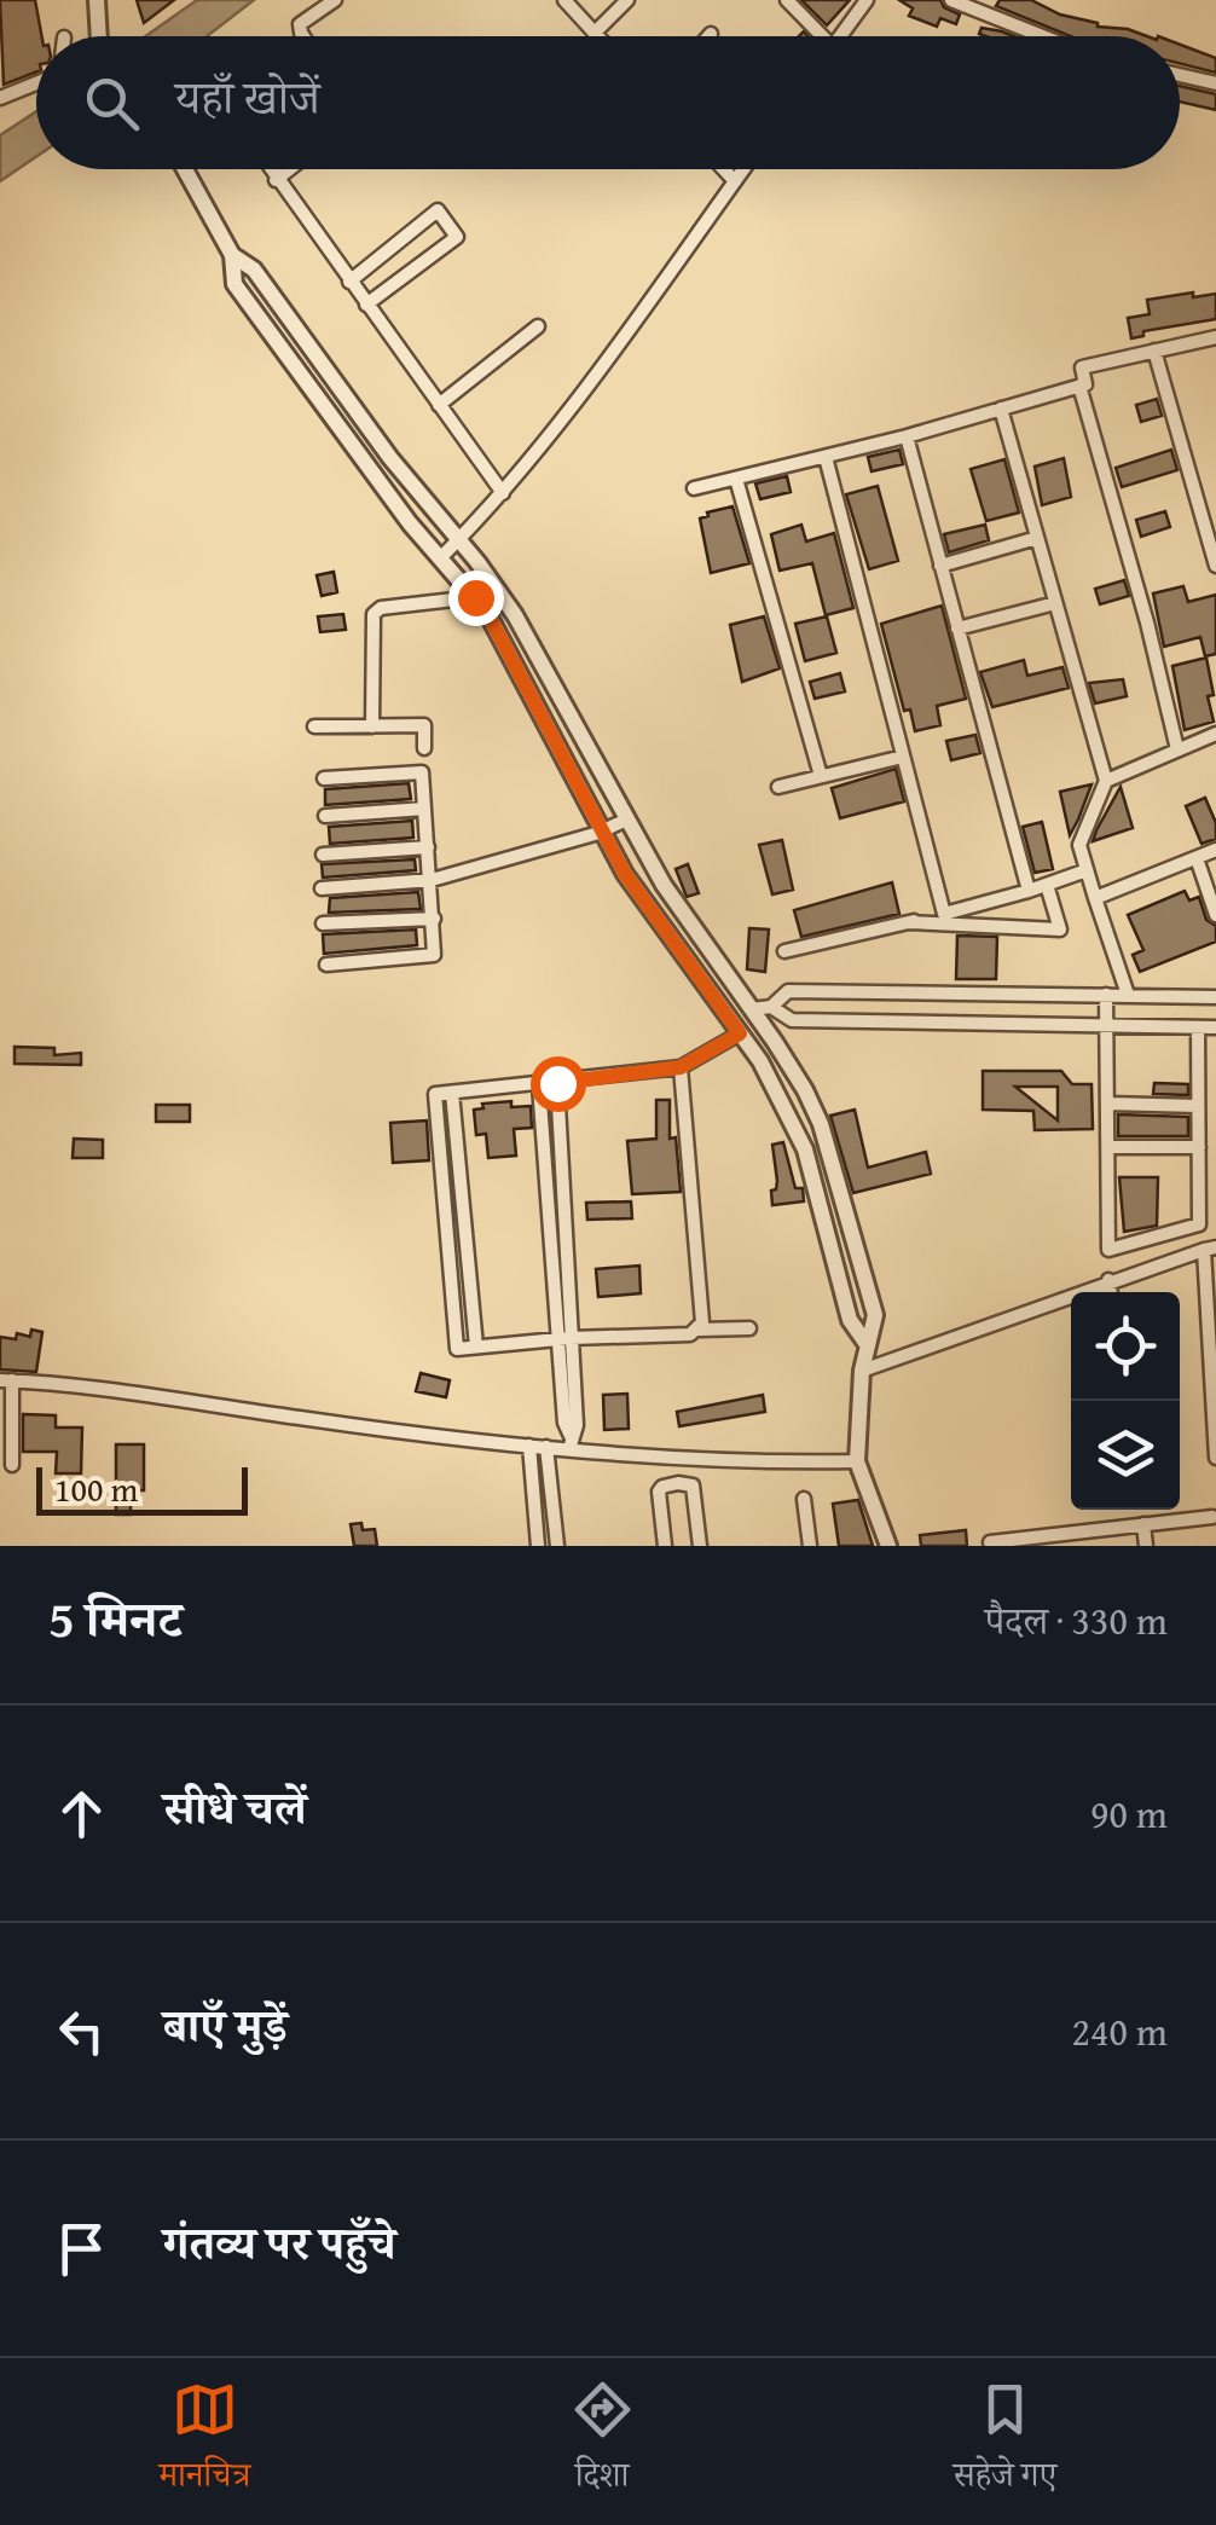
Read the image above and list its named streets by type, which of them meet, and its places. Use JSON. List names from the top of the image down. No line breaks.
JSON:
{"scale_bar":"100 m","page":{"search":"यहाँ खोजें","scale":"100 m","heading":["5 मिनट","पैदल · 330 m"],"list":[["सीधे चलें","90 m"],["बाएँ मुड़ें","240 m"],"गंतव्य पर पहुँचे"],"nav":["मानचित्र","दिशा","सहेजे गए"]}}
